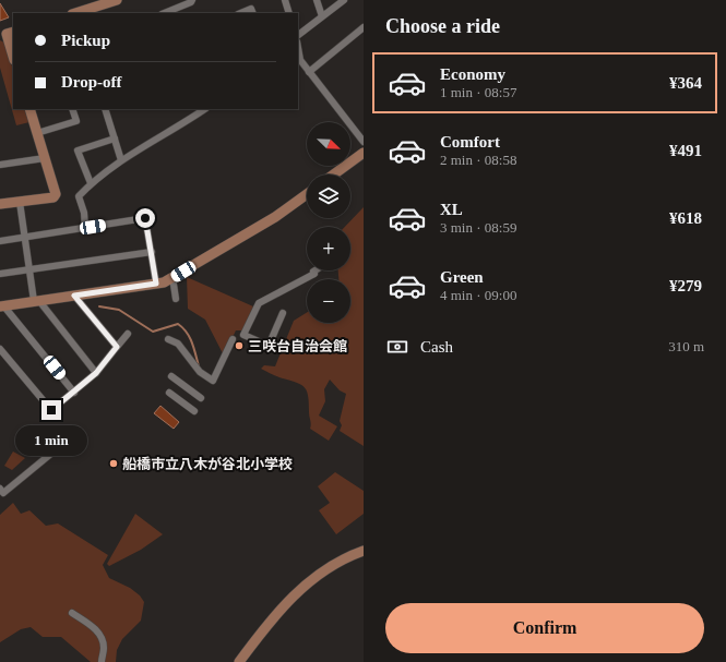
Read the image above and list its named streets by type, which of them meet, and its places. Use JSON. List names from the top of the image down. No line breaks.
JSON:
{"places":["三咲台自治会館","船橋市立八木が谷北小学校"],"north":"bottom right","page":{"heading":"Choose a ride","banner":["Pickup","Drop-off"],"list":[{"name":"Economy","note":"1 min · 08:57","value":"¥364"},{"name":"Comfort","note":"2 min · 08:58","value":"¥491"},{"name":"XL","note":"3 min · 08:59","value":"¥618"},{"name":"Green","note":"4 min · 09:00","value":"¥279"}],"map_buttons":["+","−"],"pay":["Cash","310 m"],"bubble":"1 min","buttons":"Confirm"}}
